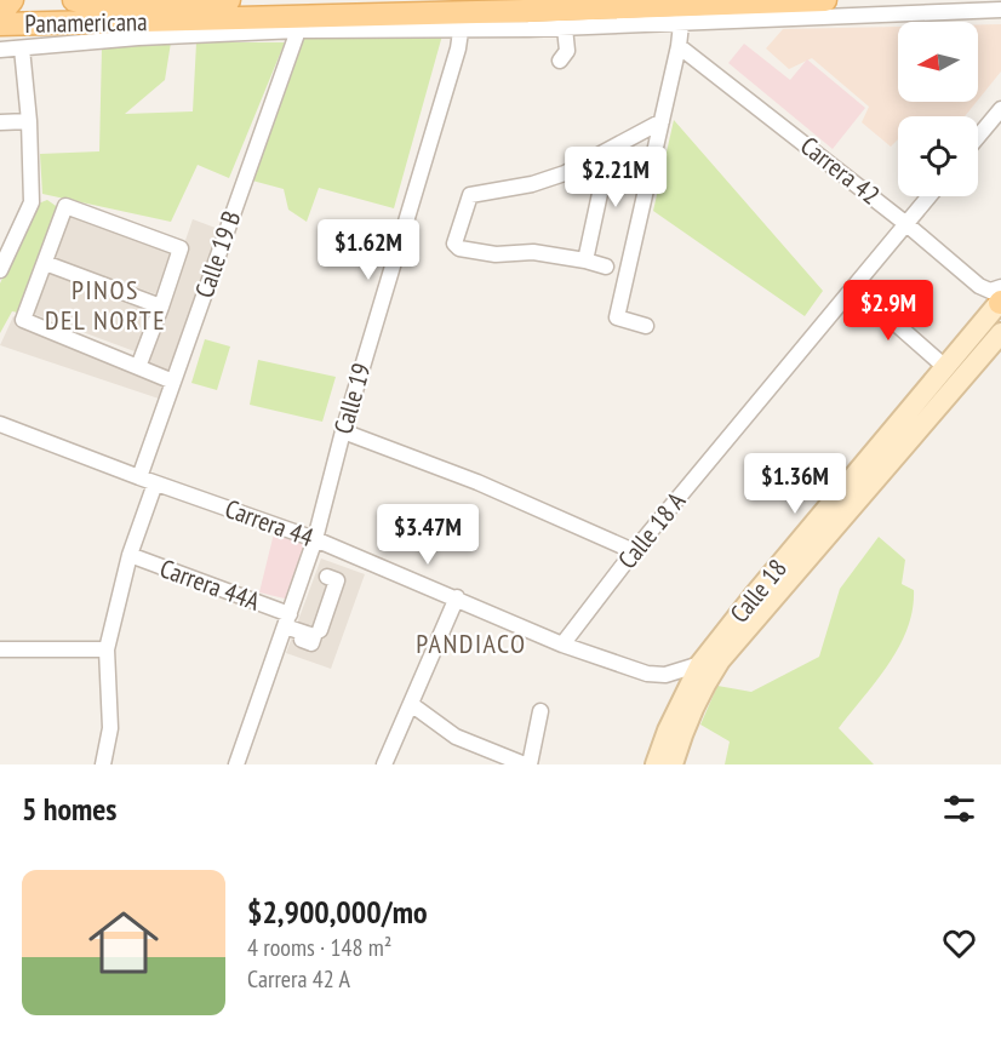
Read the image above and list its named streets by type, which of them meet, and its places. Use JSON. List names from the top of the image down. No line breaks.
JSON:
{"streets":{"main road":["Panamericana","Calle 18"],"street":["Carrera 42","Calle 19 B","Calle 19","Carrera 44","Calle 18 A","Carrera 44A"]},"crossings":[["Carrera 42","Calle 18 A"],["Carrera 42","Calle 18"],["Calle 19 B","Carrera 44"],["Calle 19","Carrera 44"],["Calle 19","Carrera 44A"],["Carrera 44","Calle 18 A"],["Carrera 44","Calle 18"]],"districts":["PINOS DEL NORTE","PANDIACO"],"north":"left","page":{"price":["$2.21M","$1.62M","$2.9M","$1.36M","$3.47M"],"heading":"5 homes","list":[{"name":"$2,900,000/mo","note":"4 rooms · 148 m² · Carrera 42 A"}]}}
